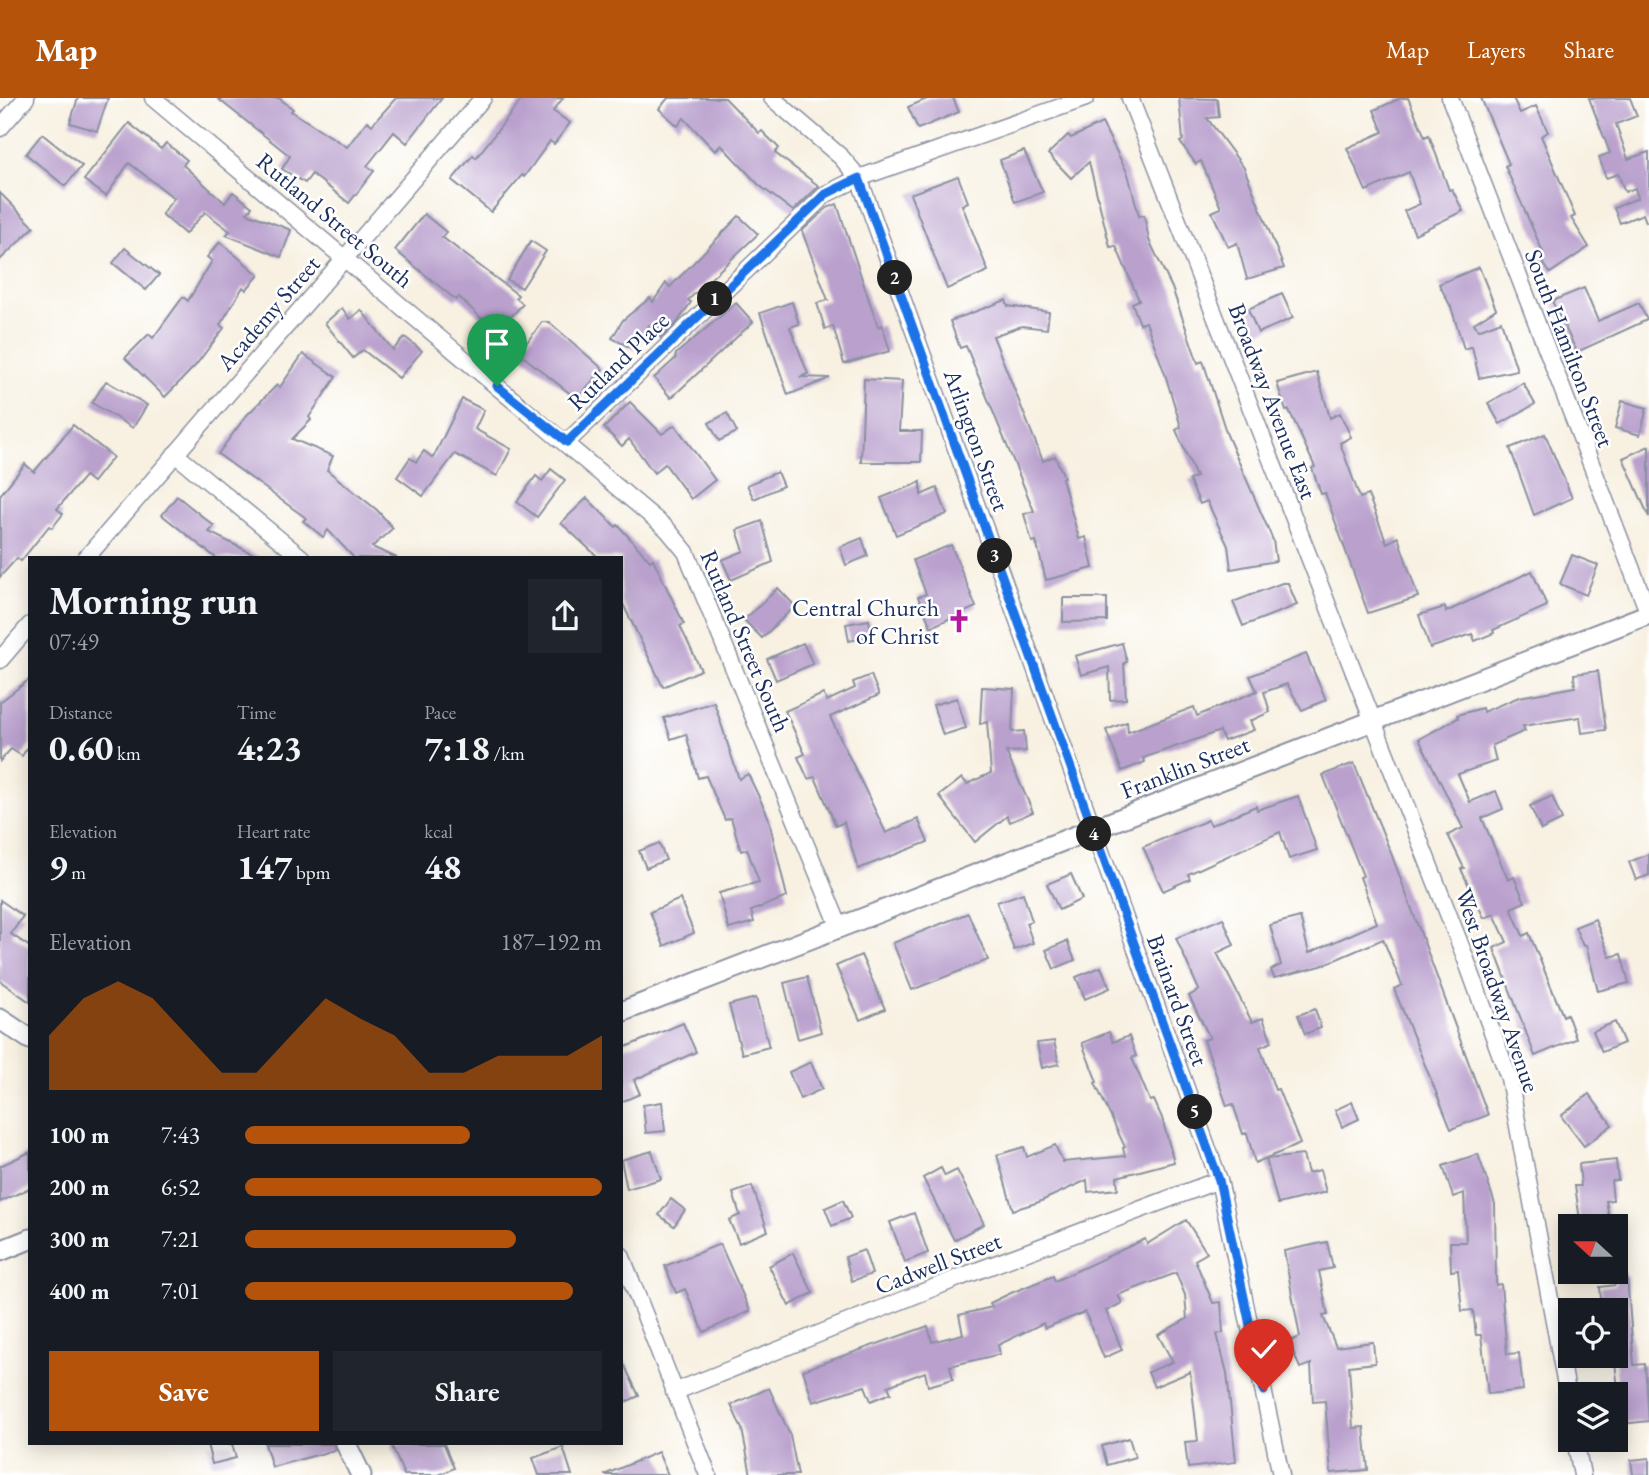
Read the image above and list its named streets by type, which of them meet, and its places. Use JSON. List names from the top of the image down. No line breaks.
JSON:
{"streets":{"street":["Rutland Street South","Academy Street","South Hamilton Street","Rutland Place","Broadway Avenue East","Arlington Street","Franklin Street","West Broadway Avenue","Brainard Street","Cadwell Street"]},"crossings":[["Rutland Street South","Academy Street"],["Rutland Street South","Rutland Place"],["Rutland Street South","Franklin Street"],["South Hamilton Street","Franklin Street"],["Rutland Place","Arlington Street"],["Broadway Avenue East","Franklin Street"],["Broadway Avenue East","West Broadway Avenue"],["Arlington Street","Franklin Street"],["Arlington Street","Brainard Street"],["Franklin Street","West Broadway Avenue"],["Franklin Street","Brainard Street"],["Brainard Street","Cadwell Street"]],"places":{"church":["Central Church of Christ"]},"north":"left","page":{"header":"Map","nav":["Map","Layers","Share"],"pins":["2","1","3","4","5"],"heading":["Morning run","07:49"],"stats":[["Distance","0.60 km"],["Time","4:23"],["Pace","7:18 /km"],["Elevation","9 m"],["Heart rate","147 bpm"],["kcal","48"]],"chart":["Elevation","187–192 m"],"list":[{"name":"100 m","note":"7:43"},{"name":"200 m","note":"6:52"},{"name":"300 m","note":"7:21"},{"name":"400 m","note":"7:01"}],"buttons":["Save","Share"]}}
